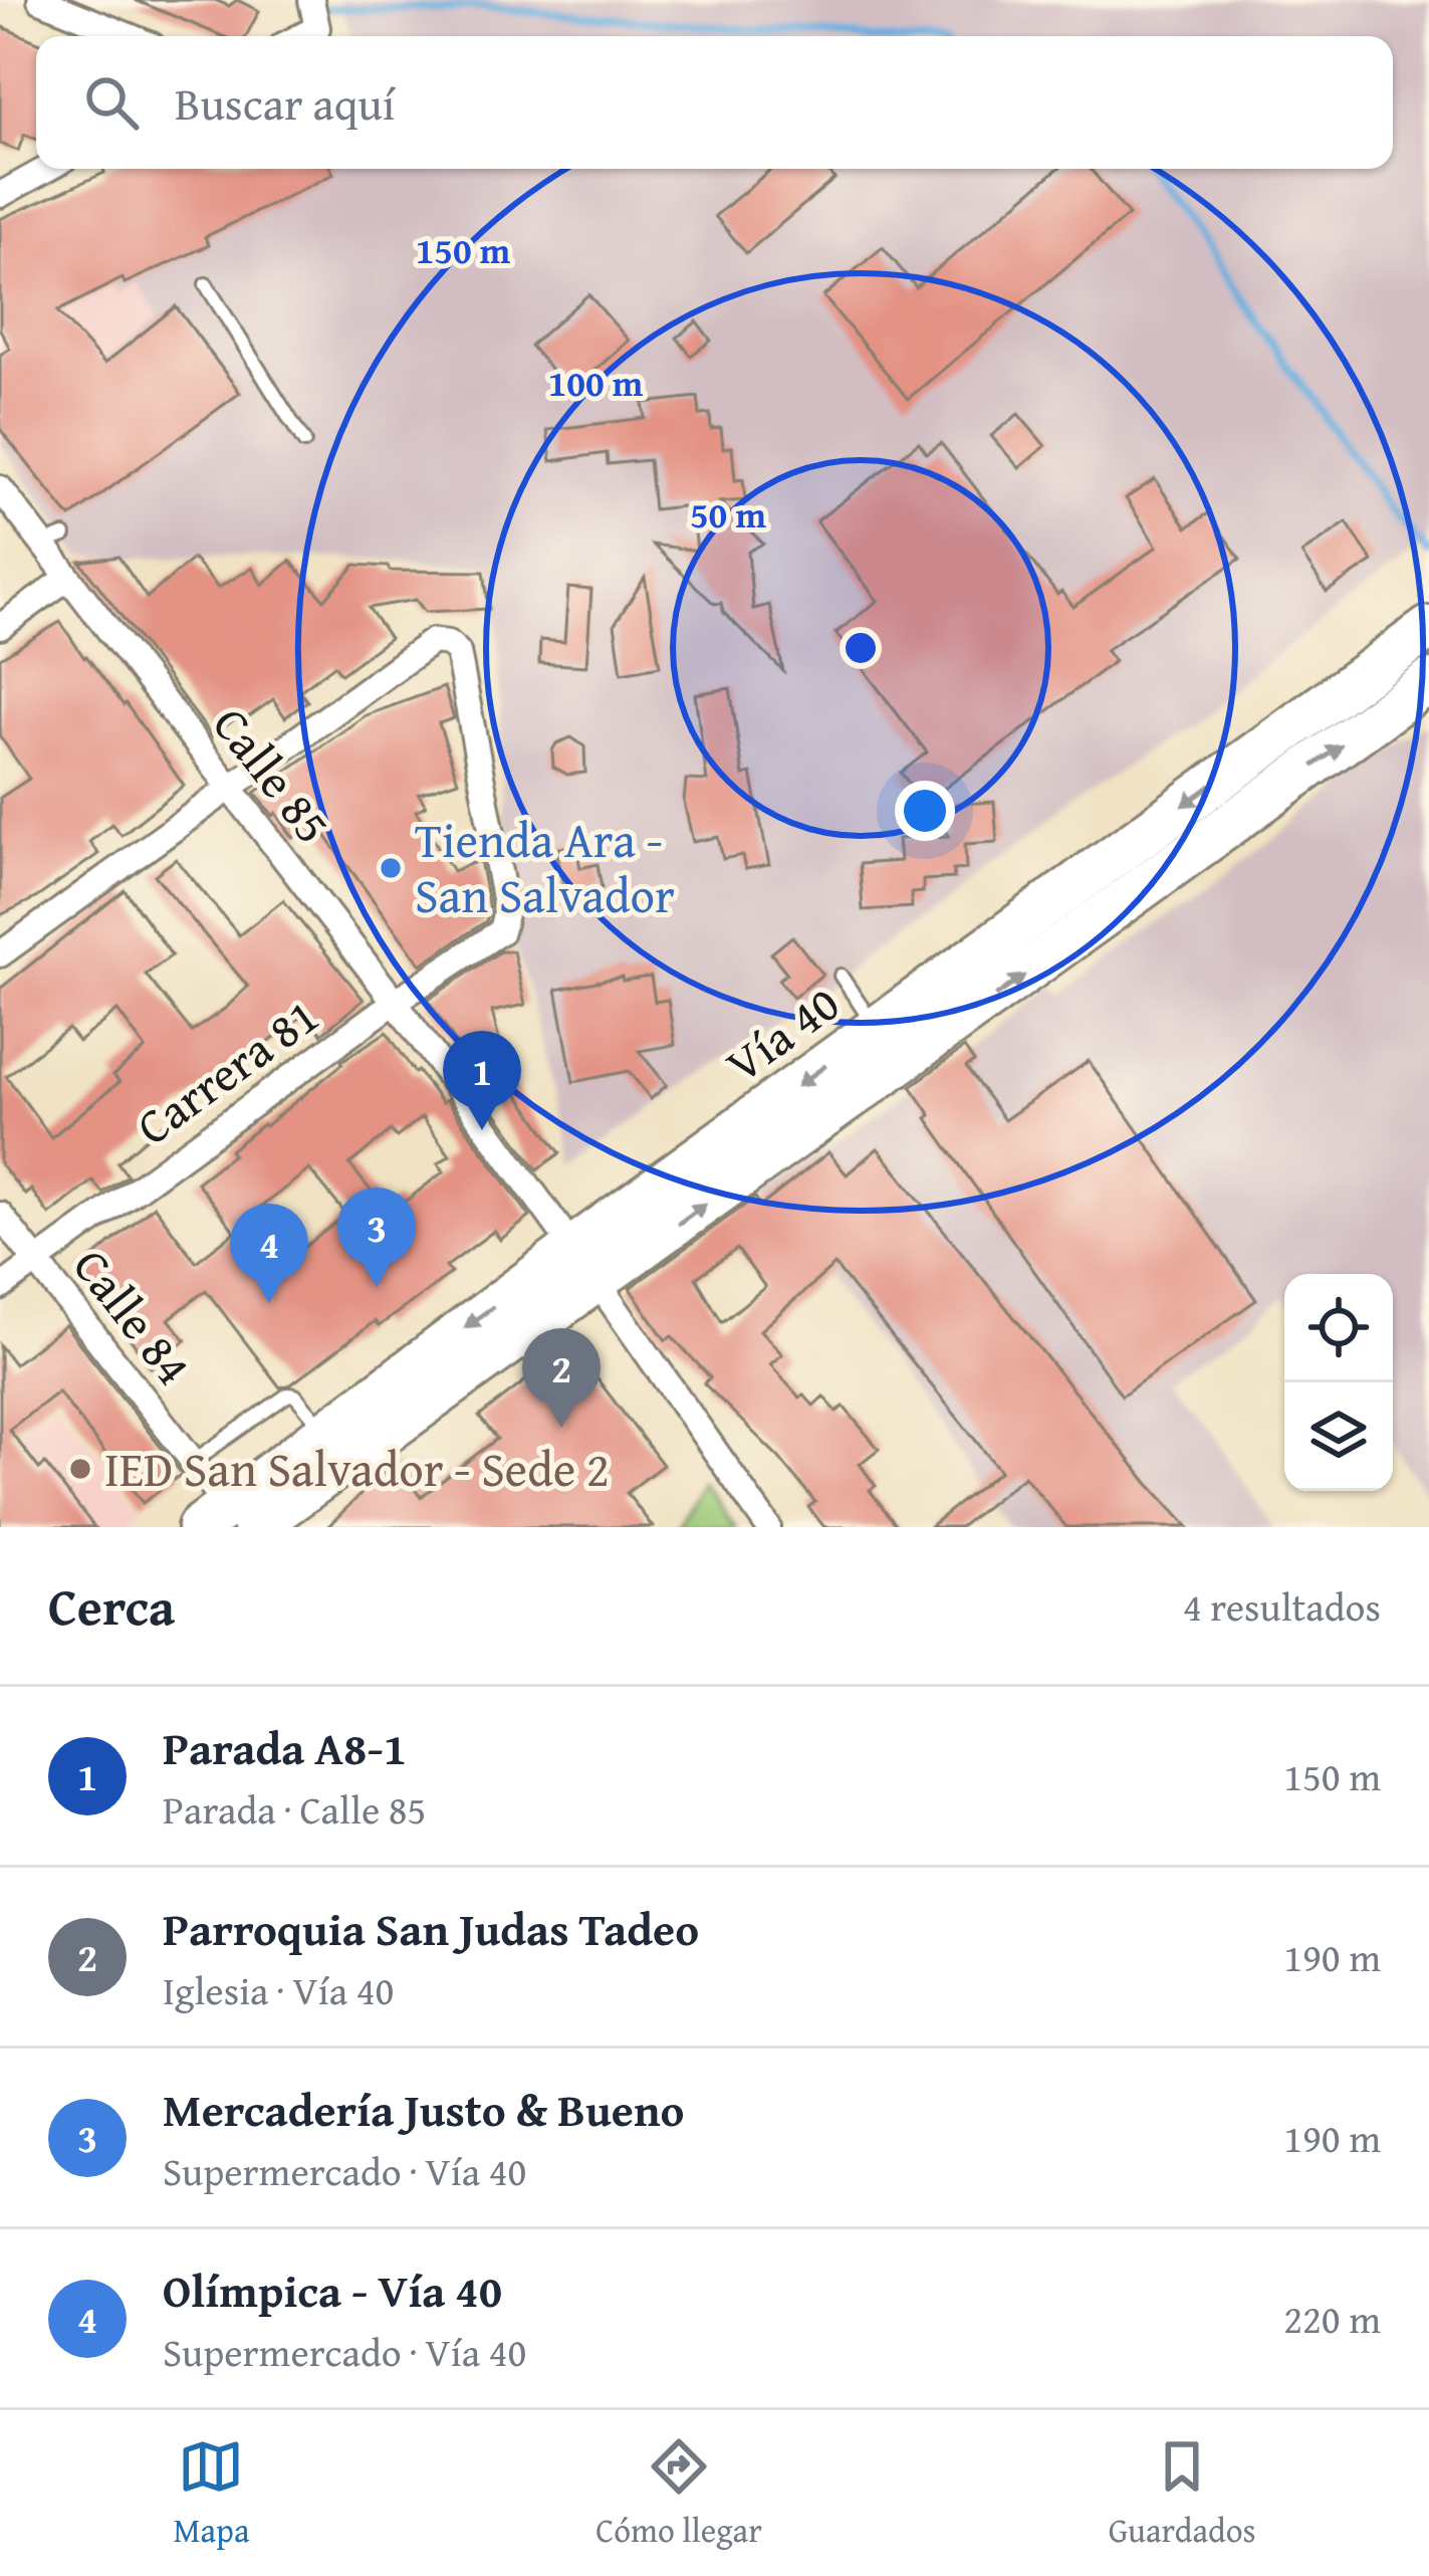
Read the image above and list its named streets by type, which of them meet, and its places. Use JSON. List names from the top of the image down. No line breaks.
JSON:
{"streets":{"highway":["Vía 40"],"street":["Calle 85","Carrera 81","Calle 84"]},"crossings":[["Calle 85","Vía 40"],["Calle 85","Carrera 81"],["Vía 40","Calle 84"],["Carrera 81","Calle 84"]],"places":["Tienda Ara - San Salvador","IED San Salvador - Sede 2"],"page":{"search":"Buscar aquí","pins":["1","3","4","2"],"heading":["Cerca","4 resultados"],"list":[{"mark":"1","name":"Parada A8-1","note":"Parada · Calle 85","value":"150 m"},{"mark":"2","name":"Parroquia San Judas Tadeo","note":"Iglesia · Vía 40","value":"190 m"},{"mark":"3","name":"Mercadería Justo & Bueno","note":"Supermercado · Vía 40","value":"190 m"},{"mark":"4","name":"Olímpica - Vía 40","note":"Supermercado · Vía 40","value":"220 m"}],"nav":["Mapa","Cómo llegar","Guardados"]},"rings":["150 m","100 m","50 m"]}
